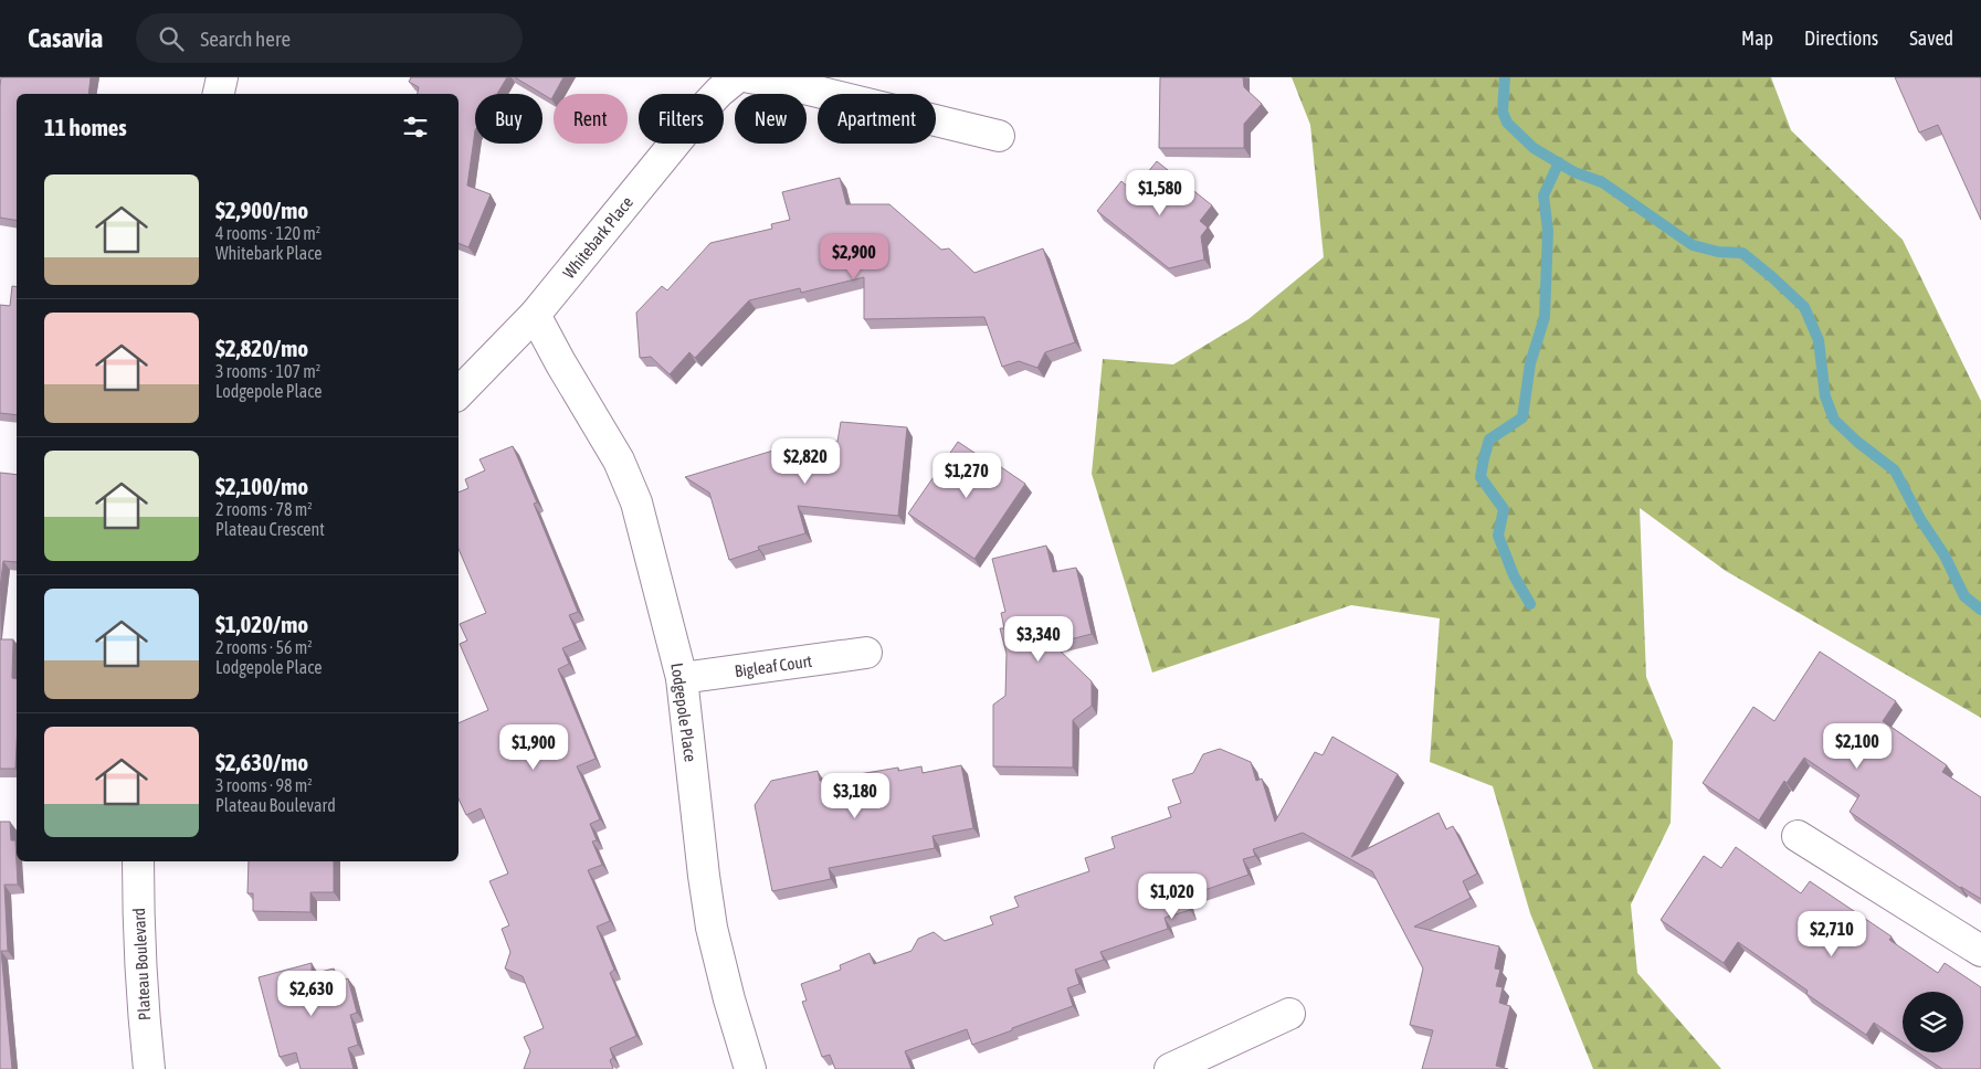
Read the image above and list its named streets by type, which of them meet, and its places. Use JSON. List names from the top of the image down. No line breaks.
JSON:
{"streets":{"street":["Whitebark Place","Bigleaf Court","Lodgepole Place","Plateau Boulevard"]},"crossings":[["Whitebark Place","Lodgepole Place"],["Bigleaf Court","Lodgepole Place"]],"page":{"header":"Casavia","search":"Search here","nav":["Map","Directions","Saved"],"chip":["Buy","Rent","Filters","New","Apartment"],"heading":"11 homes","list":[{"name":"$2,900/mo","note":"4 rooms · 120 m² · Whitebark Place"},{"name":"$2,820/mo","note":"3 rooms · 107 m² · Lodgepole Place"},{"name":"$2,100/mo","note":"2 rooms · 78 m² · Plateau Crescent"},{"name":"$1,020/mo","note":"2 rooms · 56 m² · Lodgepole Place"},{"name":"$2,630/mo","note":"3 rooms · 98 m² · Plateau Boulevard"}],"price":["$1,580","$2,900","$2,820","$1,270","$3,340","$2,100","$1,900","$3,180","$1,020","$2,710","$2,630"]}}
